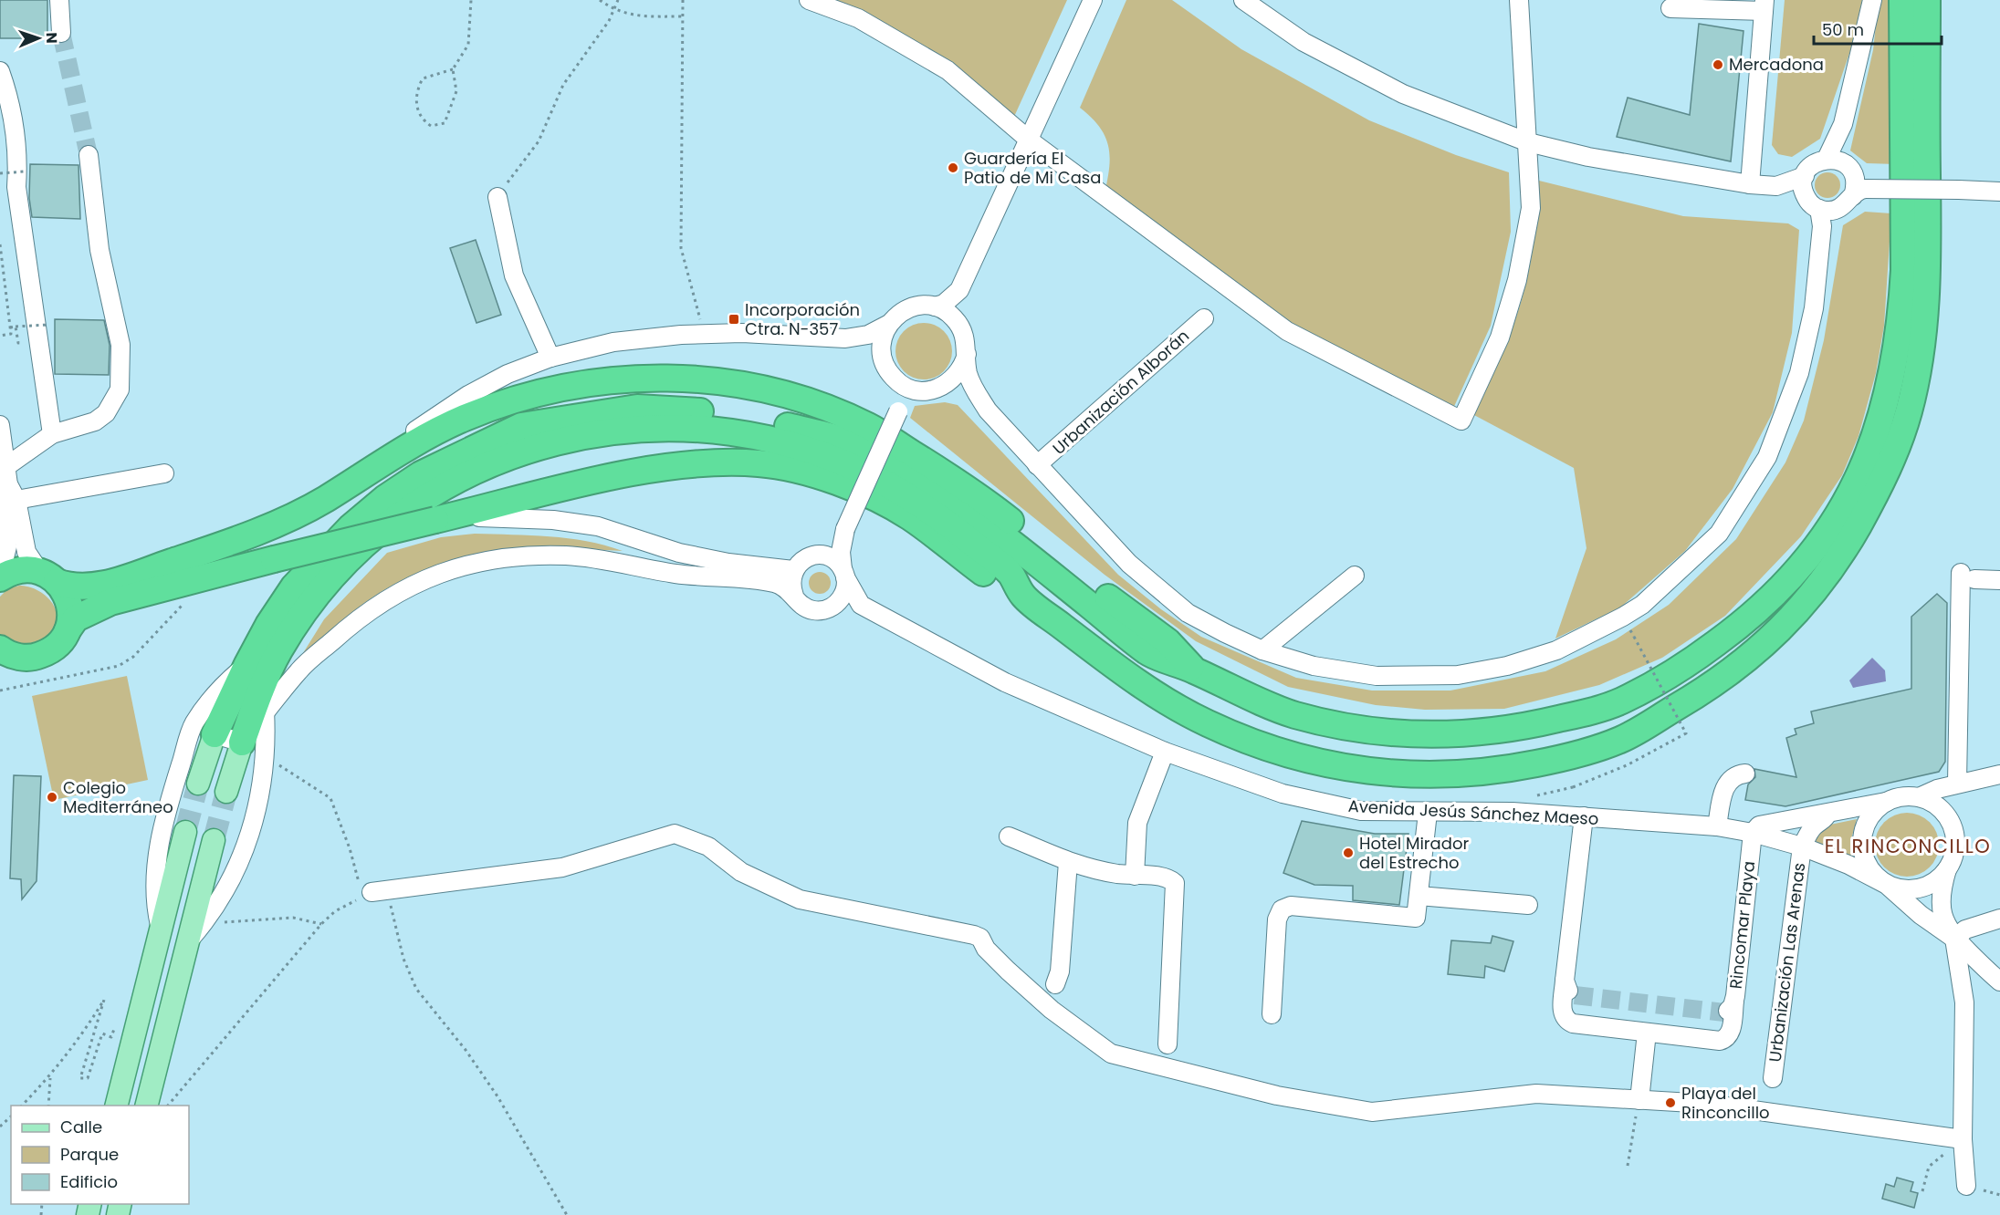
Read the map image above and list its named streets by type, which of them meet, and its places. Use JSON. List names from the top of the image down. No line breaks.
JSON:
{"streets":{"street":["Urbanización Alborán","Avenida Jesús Sánchez Maeso","Rincomar Playa","Urbanización Las Arenas"]},"crossings":[["Avenida Jesús Sánchez Maeso","Rincomar Playa"],["Avenida Jesús Sánchez Maeso","Urbanización Las Arenas"]],"districts":["EL RINCONCILLO"],"places":{"other":["Mercadona","Guardería El Patio de Mi Casa","Colegio Mediterráneo","Hotel Mirador del Estrecho","Playa del Rinconcillo"],"transit":["Incorporación Ctra. N-357"]},"legend":["Calle","Parque","Edificio"],"scale_bar":"50 m","north":"right"}
